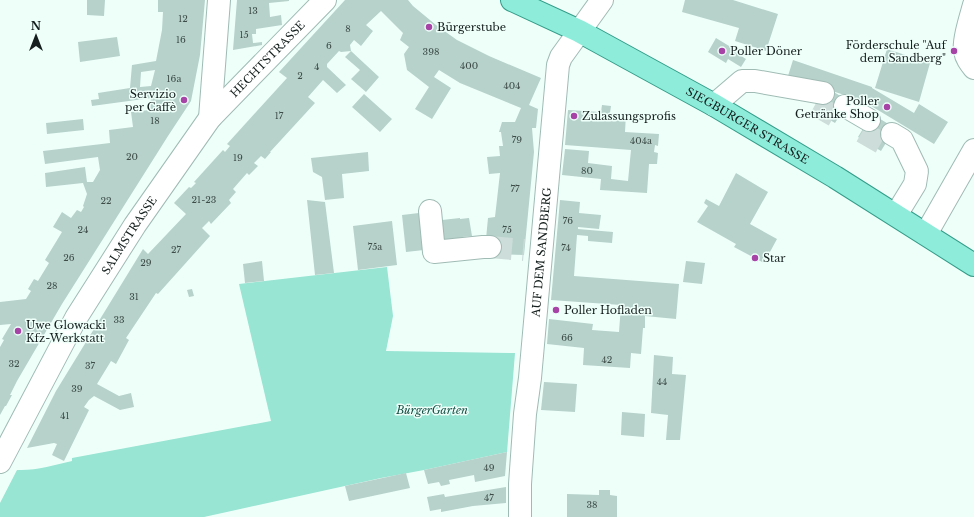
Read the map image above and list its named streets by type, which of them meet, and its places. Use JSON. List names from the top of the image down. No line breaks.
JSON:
{"streets":{"main road":["SIEGBURGER STRASSE"],"street":["HECHTSTRASSE","SALMSTRASSE","AUF DEM SANDBERG"]},"crossings":[["HECHTSTRASSE","SALMSTRASSE"],["SIEGBURGER STRASSE","AUF DEM SANDBERG"]],"parks":["BürgerGarten"],"places":["Bürgerstube","Poller Döner","Förderschule \"Auf dem Sandberg\"","Servizio per Caffè","Poller Getränke Shop","Zulassungsprofis","Star","Poller Hofladen","Uwe Glowacki Kfz-Werkstatt"],"house_numbers":["13","12","8","15","16","6","398","400","4","2","16a","404","17","18","79","404a","20","19","80","77","21-23","22","76","24","75","75a","74","27","26","29","28","31","33","66","42","32","37","44","39","41","49","47","38"],"north":"top"}
